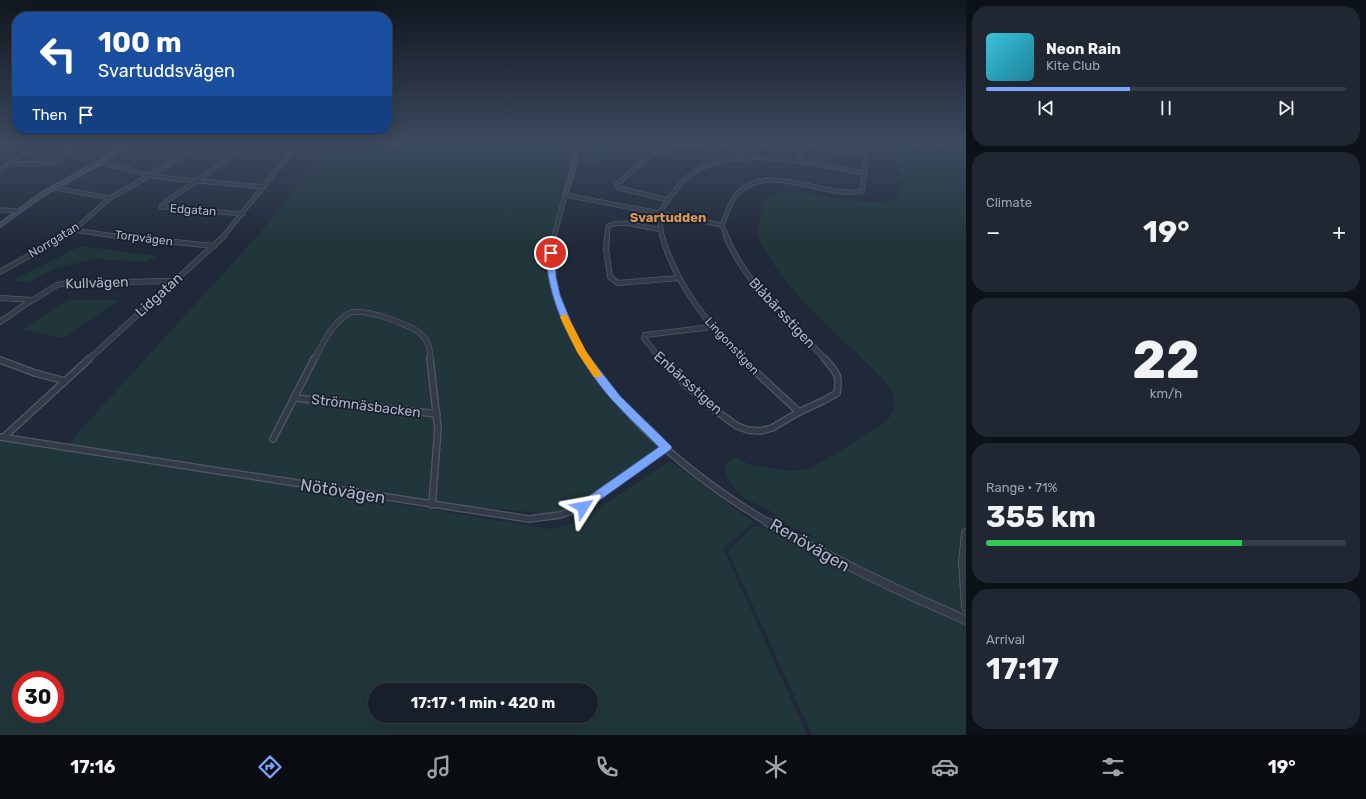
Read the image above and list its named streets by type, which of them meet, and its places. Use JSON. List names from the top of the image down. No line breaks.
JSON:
{"streets":{"street":["Edgatan","Torpvägen","Norrgatan","Kullvägen","Lidgatan","Blåbärsstigen","Lingonstigen","Enbärsstigen","Strömnäsbacken","Nötövägen","Renövägen"]},"crossings":[["Edgatan","Lidgatan"],["Torpvägen","Norrgatan"],["Torpvägen","Lidgatan"],["Kullvägen","Lidgatan"],["Lidgatan","Nötövägen"],["Blåbärsstigen","Lingonstigen"],["Blåbärsstigen","Enbärsstigen"],["Lingonstigen","Enbärsstigen"],["Strömnäsbacken","Nötövägen"],["Nötövägen","Renövägen"]],"districts":["Svartudden"],"page":{"turn":["100 m","Svartuddsvägen"],"song":["Neon Rain","Kite Club"],"then":"Then","tile":["Climate",["22","km/h"],["Range · 71%","355 km"],["Arrival","17:17"]],"heat":["−","19°","+"],"limit":"30","trip":"17:17 · 1 min · 420 m","tabs":["17:16","19°"]}}
